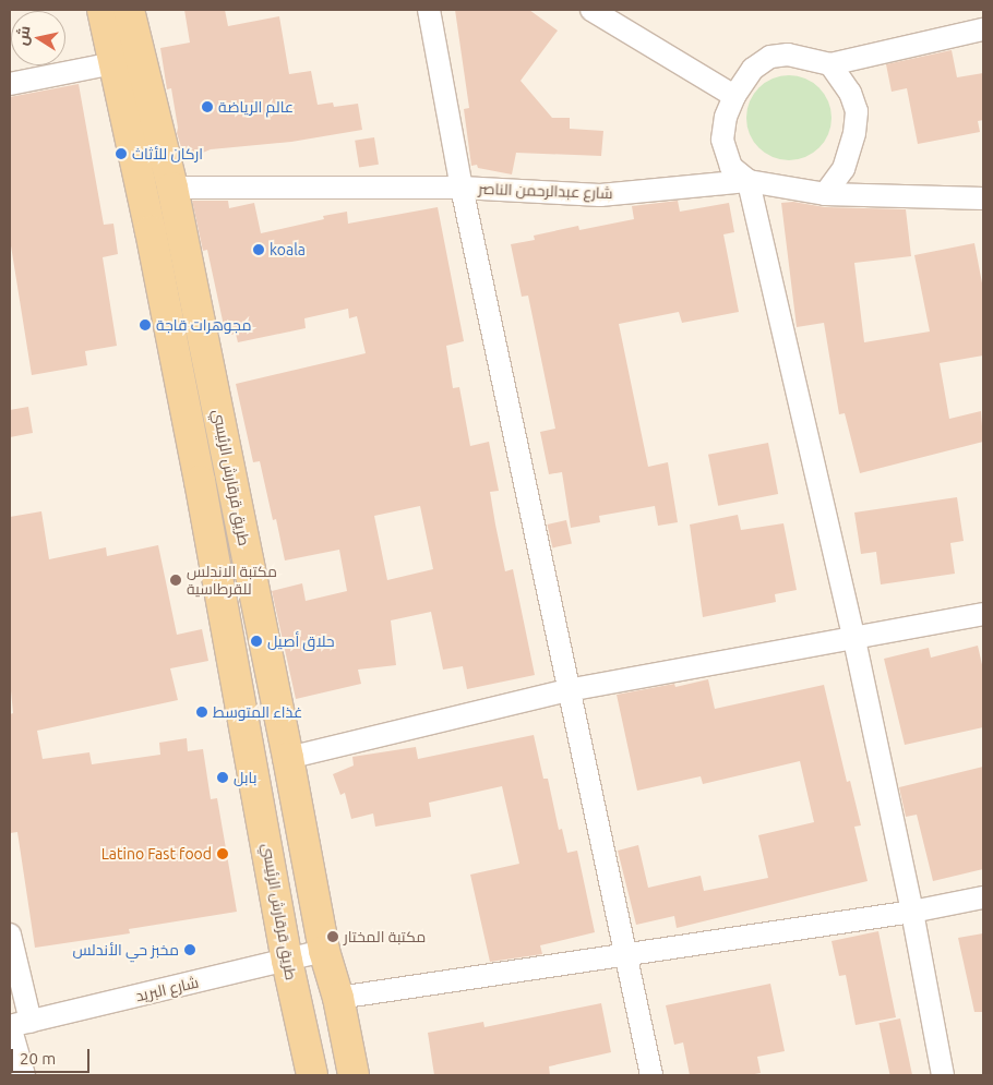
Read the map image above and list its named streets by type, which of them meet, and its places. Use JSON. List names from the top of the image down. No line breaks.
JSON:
{"streets":{"main road":["طريق قرقارش الرئيسي"],"street":["شارع عبدالرحمن الناصر","شارع البريد"]},"crossings":[["شارع عبدالرحمن الناصر","طريق قرقارش الرئيسي"],["طريق قرقارش الرئيسي","شارع البريد"]],"places":["عالم الرياضة","اركان للأثاث","koala","مجوهرات قاجة","مكتبة الاندلس للقرطاسية","حلاق أصيل","غذاء المتوسط","بابل","Latino Fast food","مكتبة المختار","مخبز حي الأندلس"],"scale_bar":"20 m","north":"left"}
